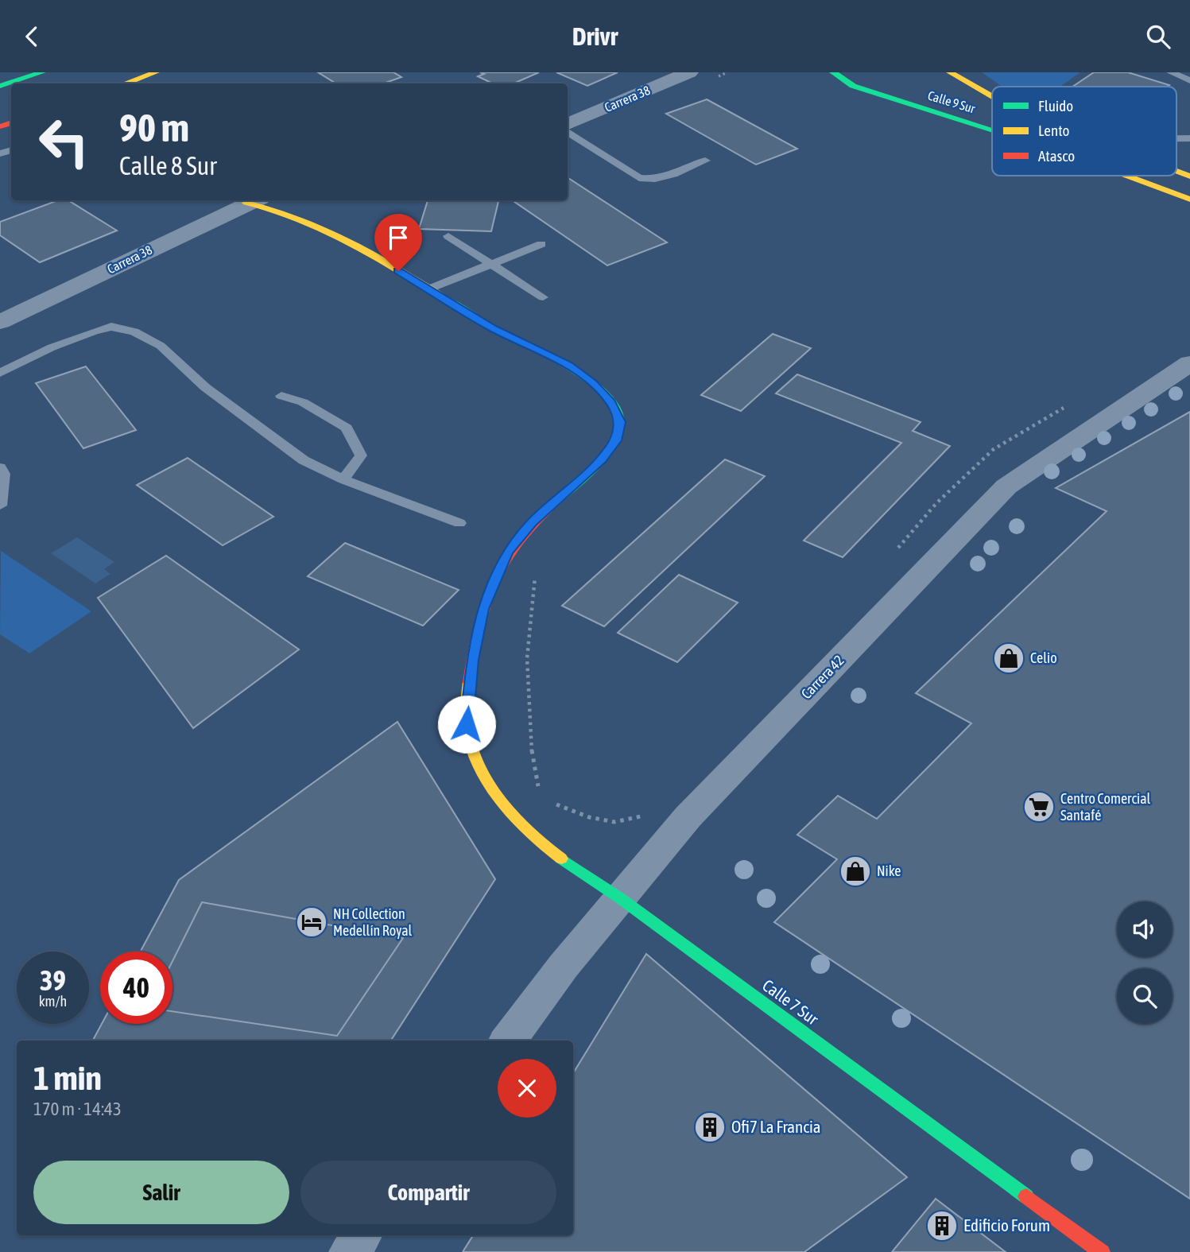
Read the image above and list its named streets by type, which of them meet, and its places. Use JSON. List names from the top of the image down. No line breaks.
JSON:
{"streets":{"street":["Carrera 38","Calle 9 Sur","Carrera 42","Calle 7 Sur"]},"crossings":[["Carrera 42","Calle 7 Sur"]],"places":{"shop":["Celio","Nike"],"supermarket":["Centro Comercial Santafé"],"hotel":["NH Collection Medellín Royal"],"building":["Ofi7 La Francia","Edificio Forum"]},"legend":["Fluido","Lento","Atasco"],"page":{"header":"Drivr","turn":["90 m","Calle 8 Sur"],"speed":"39 km/h","limit":"40","heading":["1 min","170 m · 14:43"],"buttons":["Salir","Compartir"]}}
